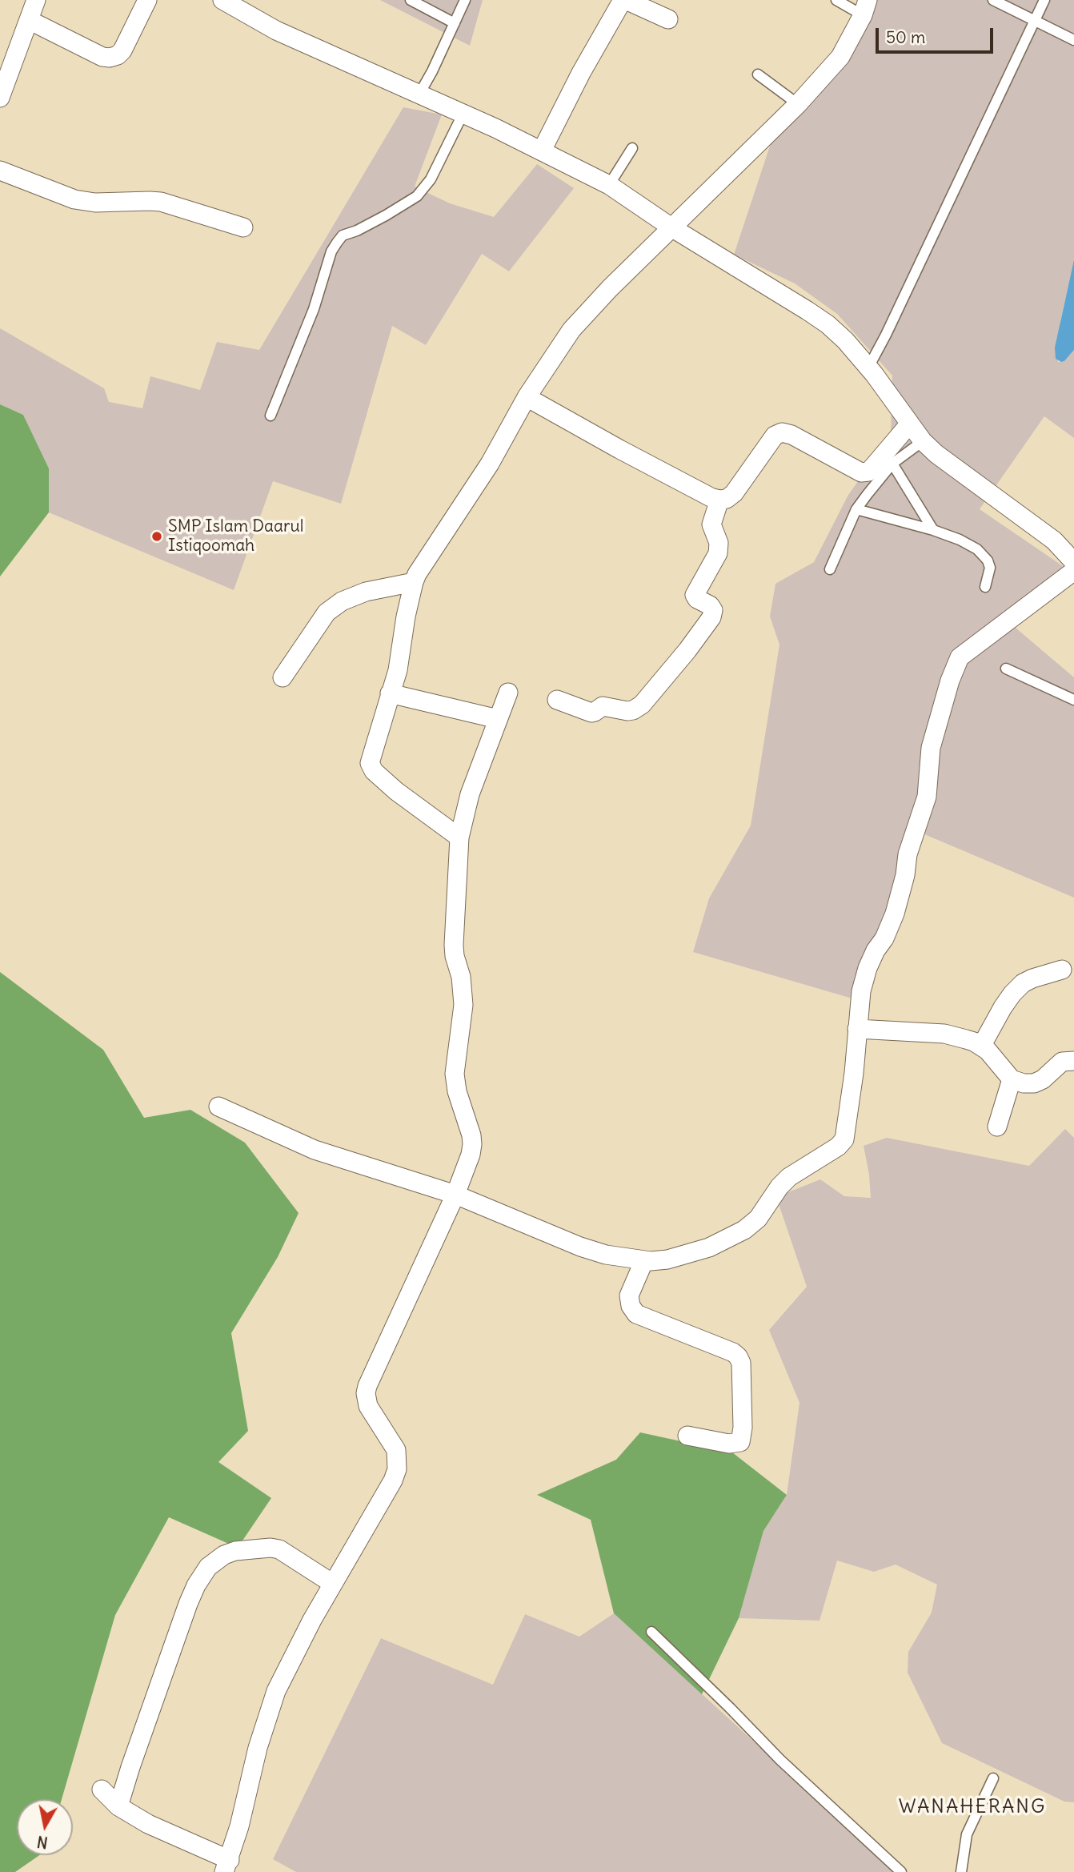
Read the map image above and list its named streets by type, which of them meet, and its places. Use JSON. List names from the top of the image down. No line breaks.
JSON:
{"districts":["WANAHERANG"],"places":["SMP Islam Daarul Istiqoomah"],"scale_bar":"50 m","north":"bottom"}
